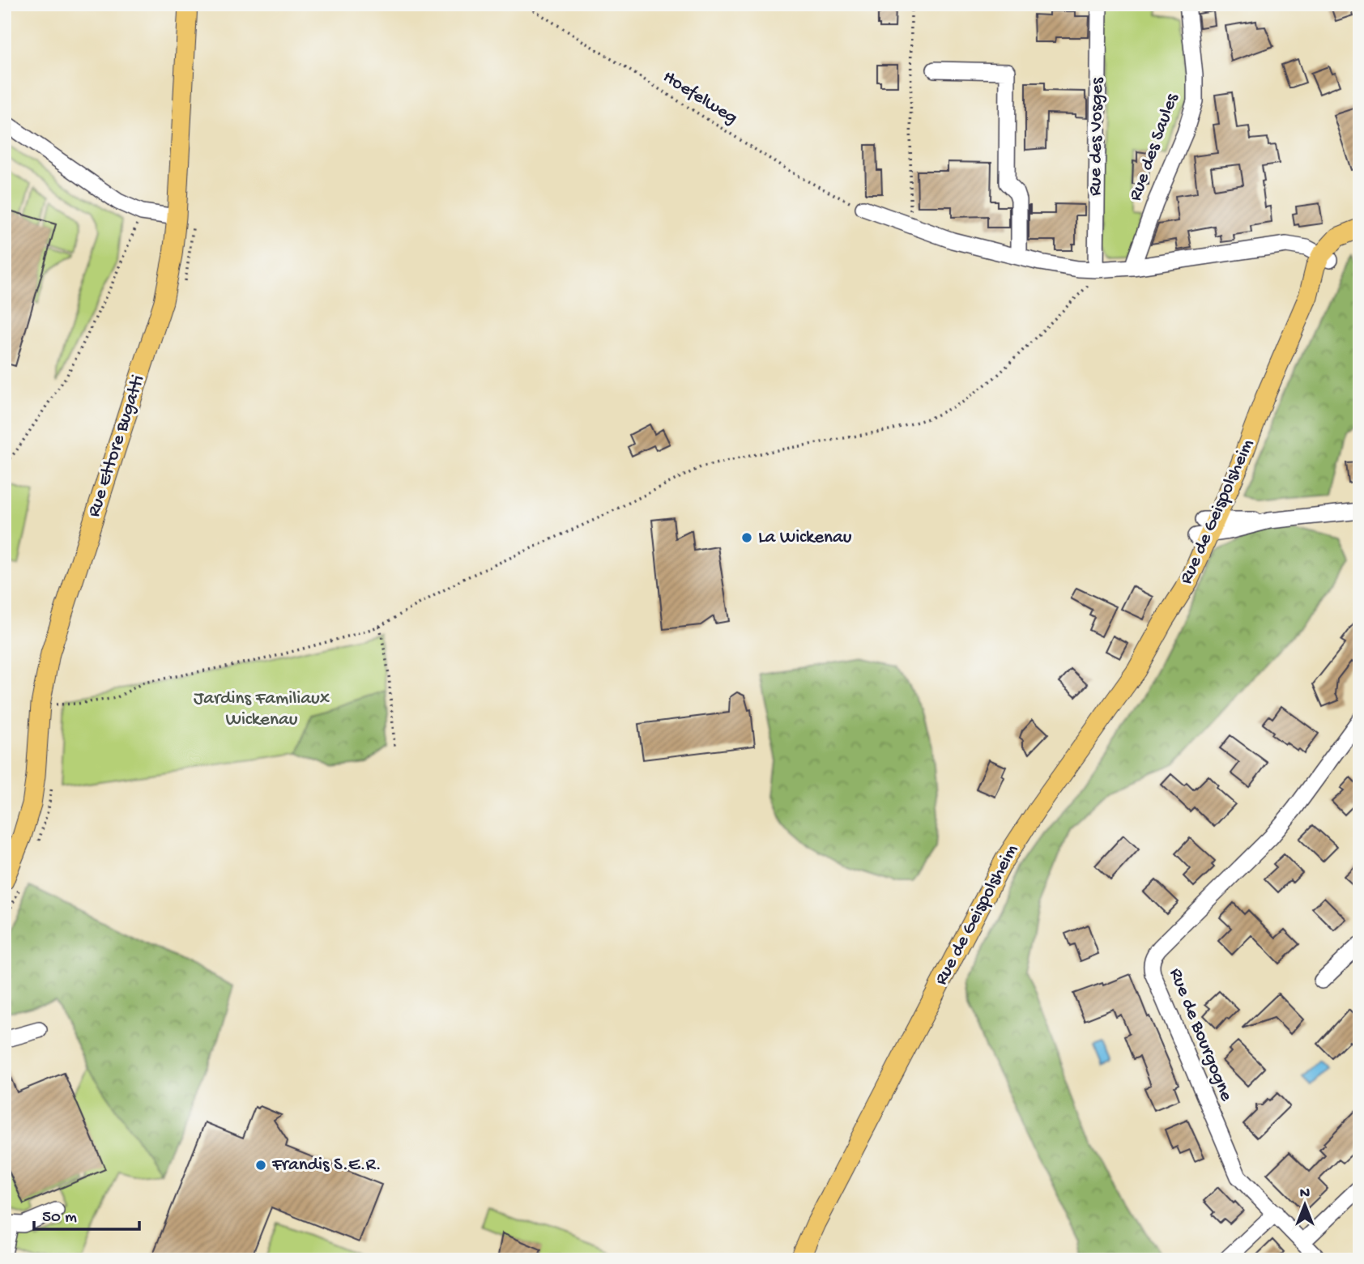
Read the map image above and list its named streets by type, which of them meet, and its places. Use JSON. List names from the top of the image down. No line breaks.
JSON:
{"streets":{"main road":["Rue Ettore Bugatti","Rue de Geispolsheim"],"street":["Rue des Vosges","Rue des Saules","Rue de Bourgogne"],"path":["Hoefelweg"]},"parks":["Jardins Familiaux Wickenau"],"places":["La Wickenau","Frandis S.E.R."],"scale_bar":"50 m","north":"top"}
